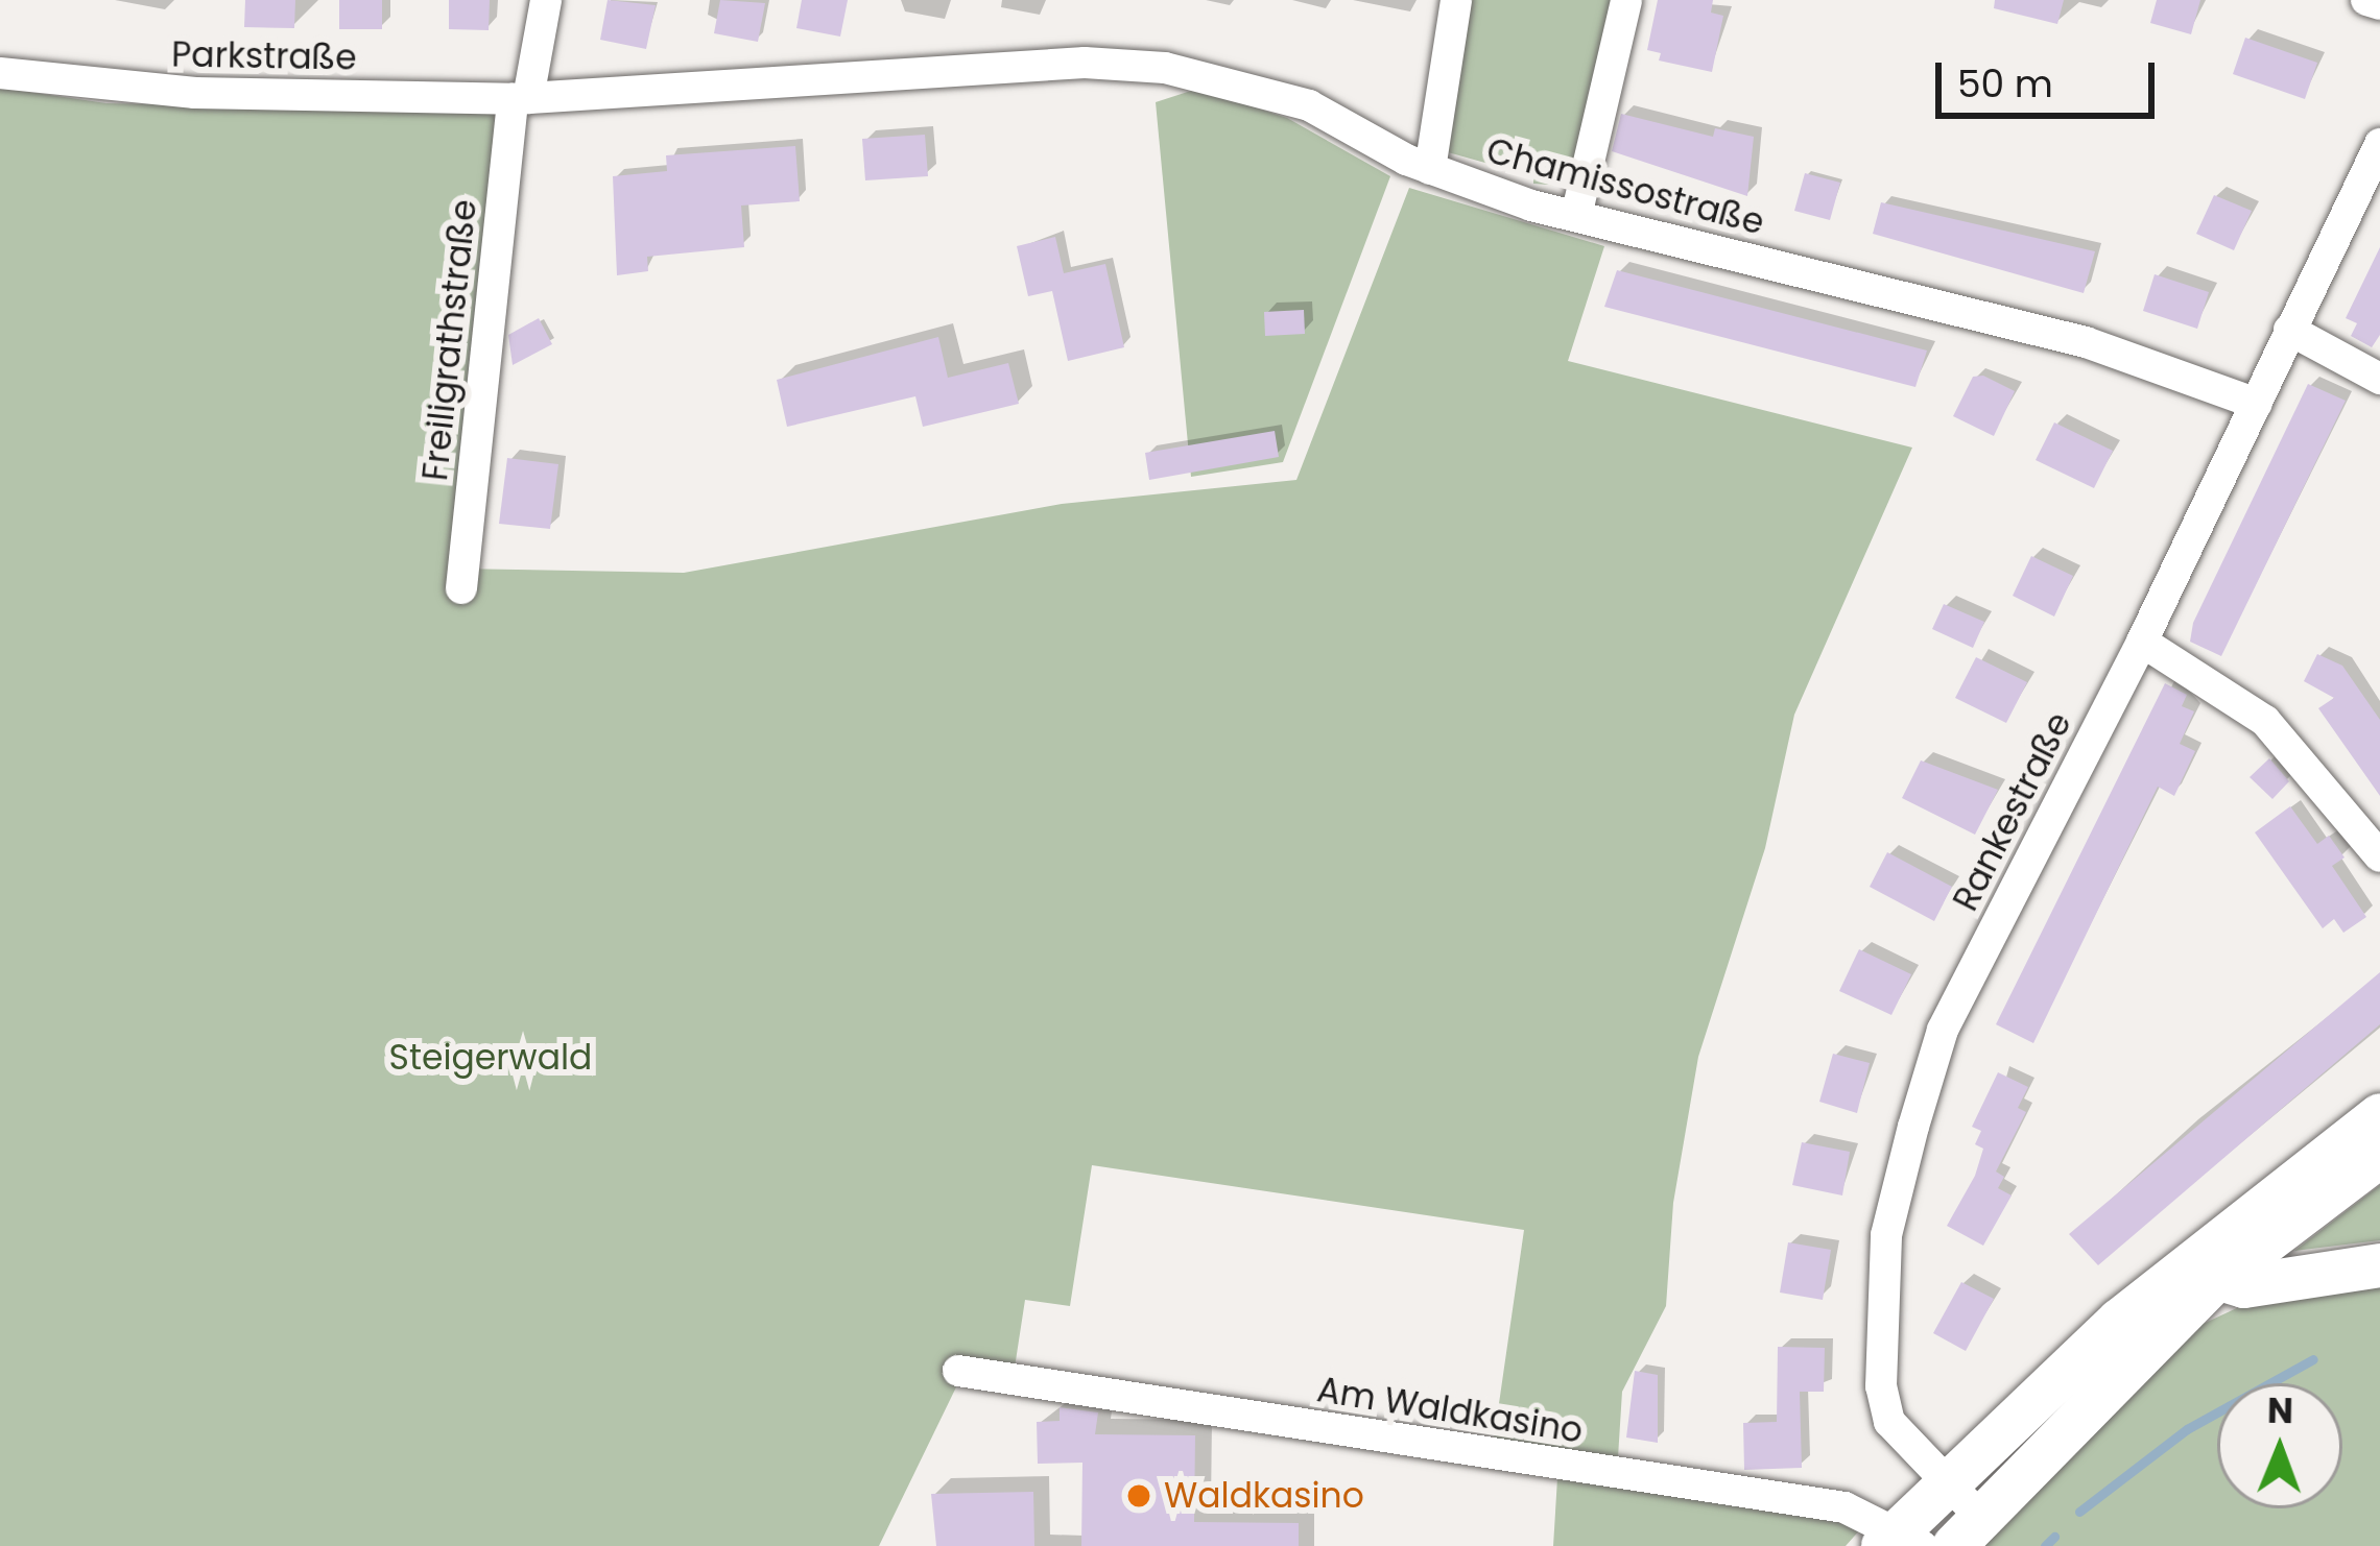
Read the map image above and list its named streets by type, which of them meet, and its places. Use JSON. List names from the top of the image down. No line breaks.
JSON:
{"streets":{"street":["Parkstraße","Chamissostraße","Freiligrathstraße","Rankestraße","Am Waldkasino"]},"crossings":[["Parkstraße","Chamissostraße"],["Parkstraße","Freiligrathstraße"],["Chamissostraße","Freiligrathstraße"],["Chamissostraße","Rankestraße"]],"parks":["Steigerwald"],"places":["Waldkasino"],"scale_bar":"50 m","north":"top"}
